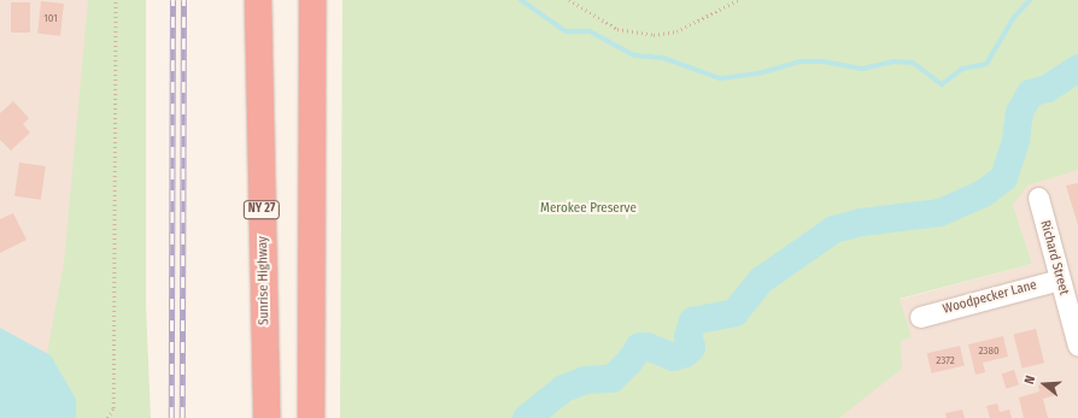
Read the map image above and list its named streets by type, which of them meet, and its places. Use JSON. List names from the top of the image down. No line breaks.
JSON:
{"streets":{"highway":["NY 27","Sunrise Highway"],"street":["Richard Street","Woodpecker Lane"]},"crossings":[["Richard Street","Woodpecker Lane"]],"parks":["Merokee Preserve"],"house_numbers":["101","2380","2372"],"north":"left"}
